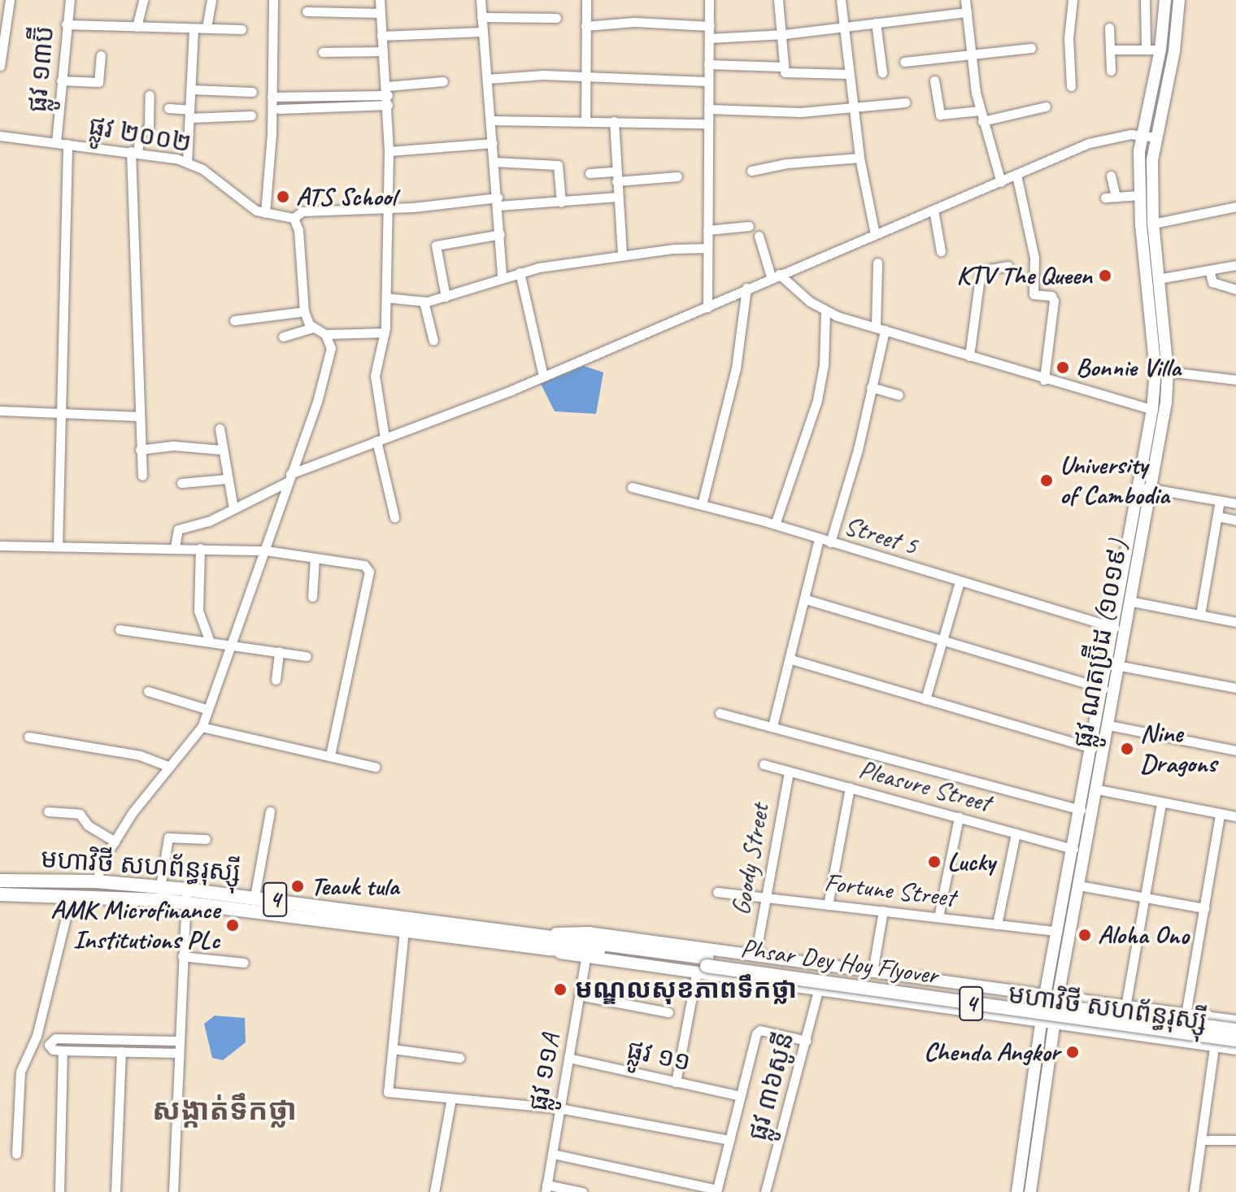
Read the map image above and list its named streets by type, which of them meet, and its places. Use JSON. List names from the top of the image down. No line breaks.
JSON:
{"streets":{"highway":["មហាវិថី សហព័ន្ធរុស្ស៊ី","4","Phsar Dey Hoy Flyover"],"main road":["ផ្លូវ ណតប្រ៊ីដ (១០១៩)"],"street":["ផ្លូវ ១៣ប៊ី","ផ្លូវ ២០០២","Street 5","Pleasure Street","Goody Street","Fortune Street","ផ្លូវ ១១","ផ្លូវ ១១A","ផ្លូវ ៣៦សូនី"]},"crossings":[["ផ្លូវ ១៣ប៊ី","ផ្លូវ ២០០២"],["Street 5","ផ្លូវ ណតប្រ៊ីដ (១០១៩)"],["ផ្លូវ ណតប្រ៊ីដ (១០១៩)","Pleasure Street"],["ផ្លូវ ណតប្រ៊ីដ (១០១៩)","មហាវិថី សហព័ន្ធរុស្ស៊ី"],["ផ្លូវ ណតប្រ៊ីដ (១០១៩)","Fortune Street"],["Pleasure Street","Goody Street"],["Goody Street","មហាវិថី សហព័ន្ធរុស្ស៊ី"],["Goody Street","Fortune Street"],["មហាវិថី សហព័ន្ធរុស្ស៊ី","Phsar Dey Hoy Flyover"],["មហាវិថី សហព័ន្ធរុស្ស៊ី","ផ្លូវ ១១A"],["មហាវិថី សហព័ន្ធរុស្ស៊ី","ផ្លូវ ៣៦សូនី"],["ផ្លូវ ១១","ផ្លូវ ១១A"],["ផ្លូវ ១១","ផ្លូវ ៣៦សូនី"]],"districts":["សង្កាត់ទឹកថ្លា"],"places":["ATS School","KTV The Queen","Bonnie Villa","University of Cambodia","Nine Dragons","Lucky","Teauk tula","AMK Microfinance Institutions PLc","Aloha Ono","មណ្ឌលសុខភាពទឹកថ្លា","Chenda Angkor"]}
